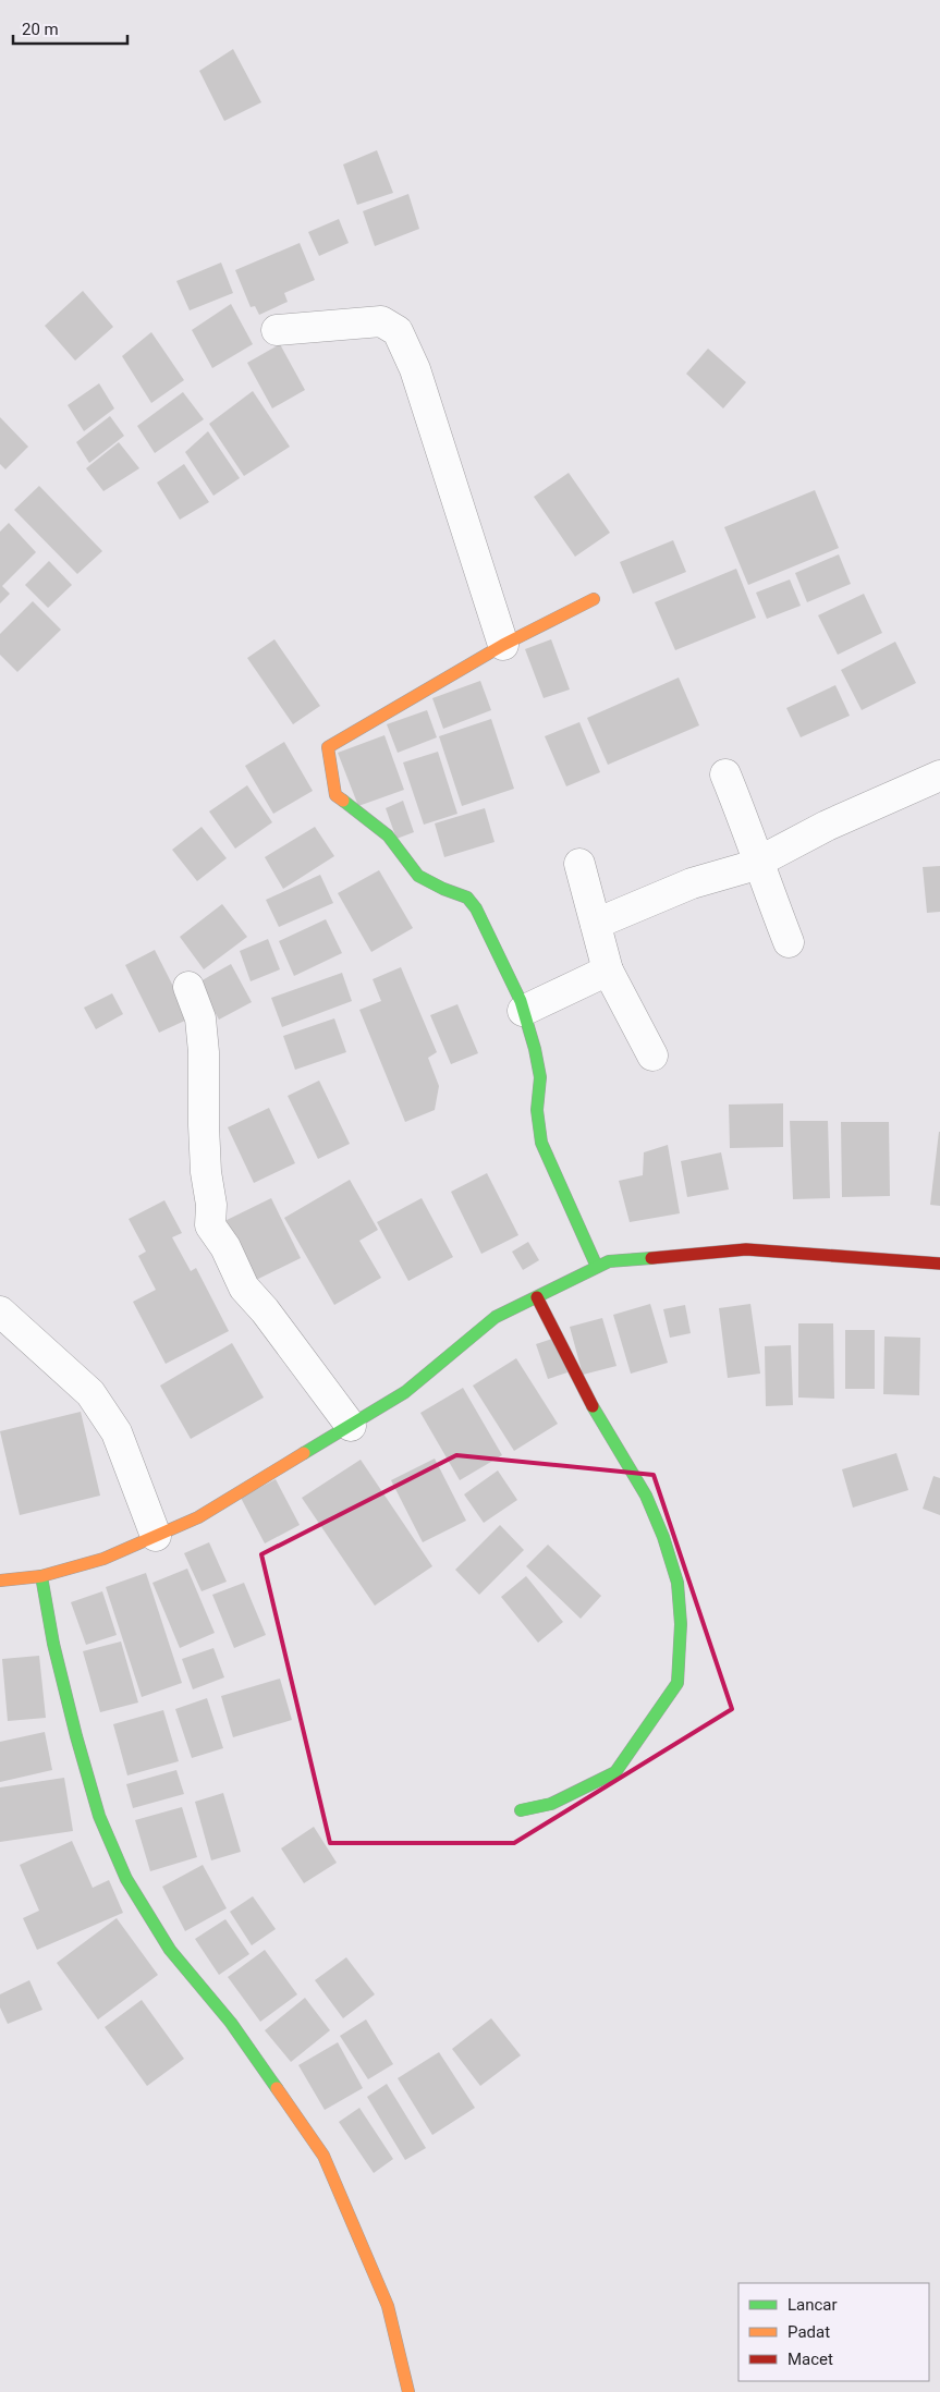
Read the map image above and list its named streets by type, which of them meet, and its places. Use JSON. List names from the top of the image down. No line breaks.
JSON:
{"legend":["Lancar","Padat","Macet"],"scale_bar":"20 m"}
